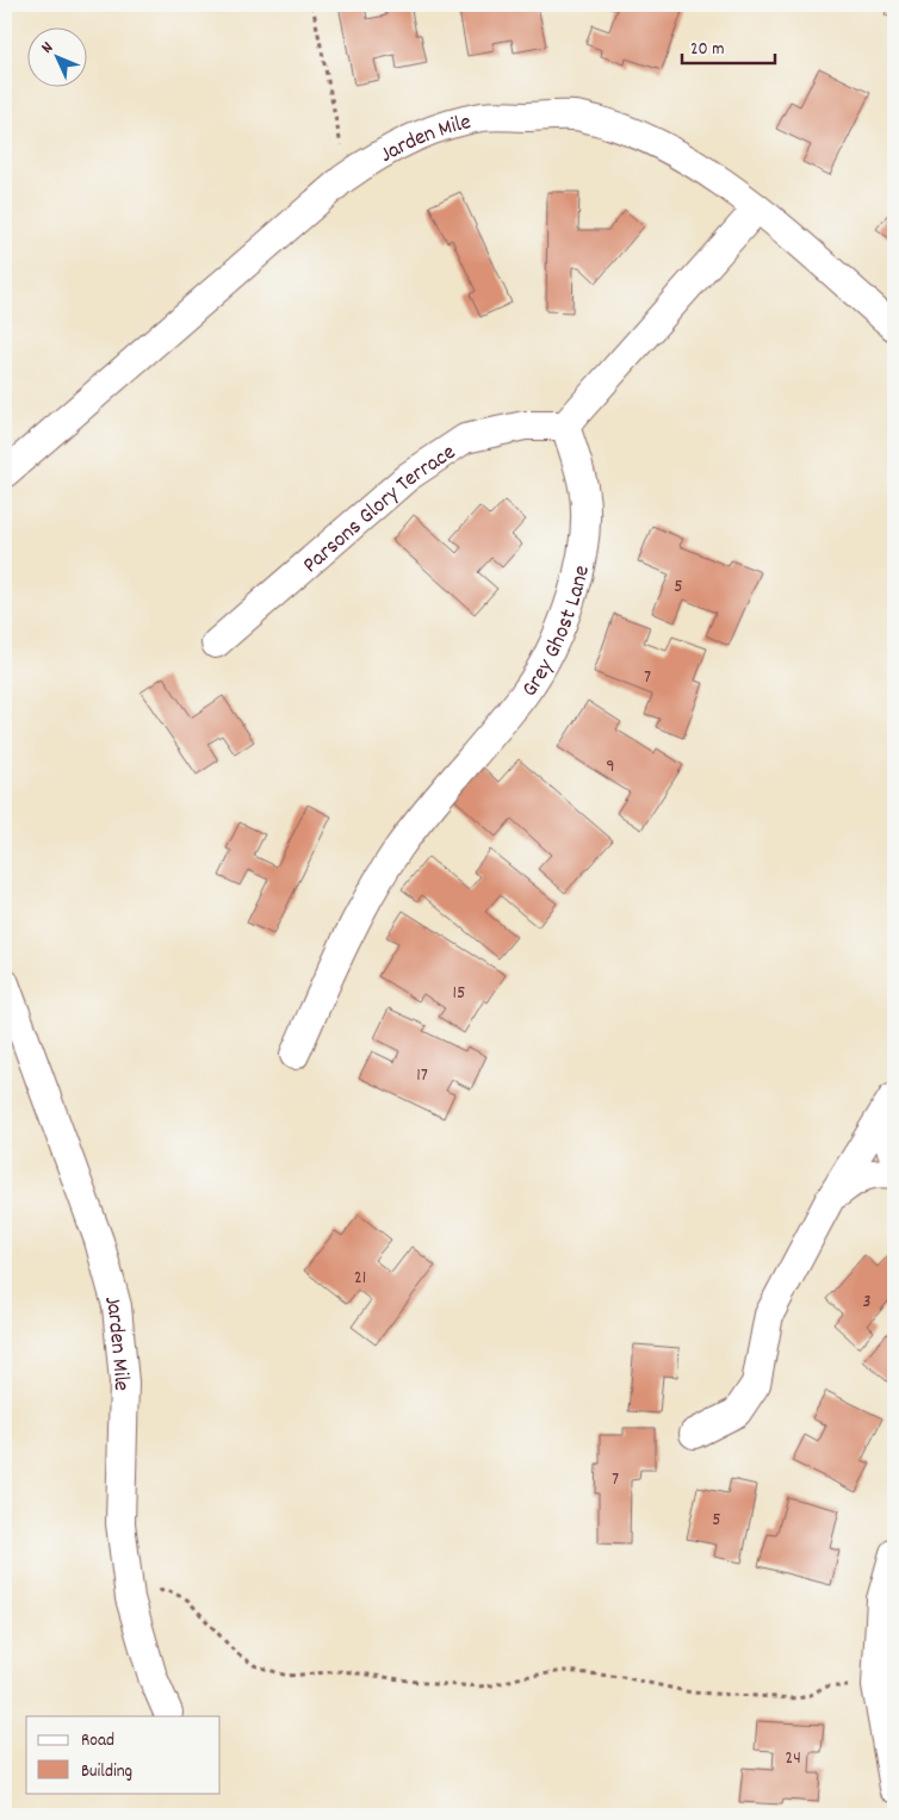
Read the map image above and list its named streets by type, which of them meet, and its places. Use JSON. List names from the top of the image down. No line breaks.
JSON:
{"streets":{"street":["Jarden Mile","Parsons Glory Terrace","Grey Ghost Lane"]},"crossings":[["Parsons Glory Terrace","Grey Ghost Lane"]],"house_numbers":["5","7","9","15","17","21","3","7","5","24"],"legend":["Road","Building"],"scale_bar":"20 m","north":"top left"}
